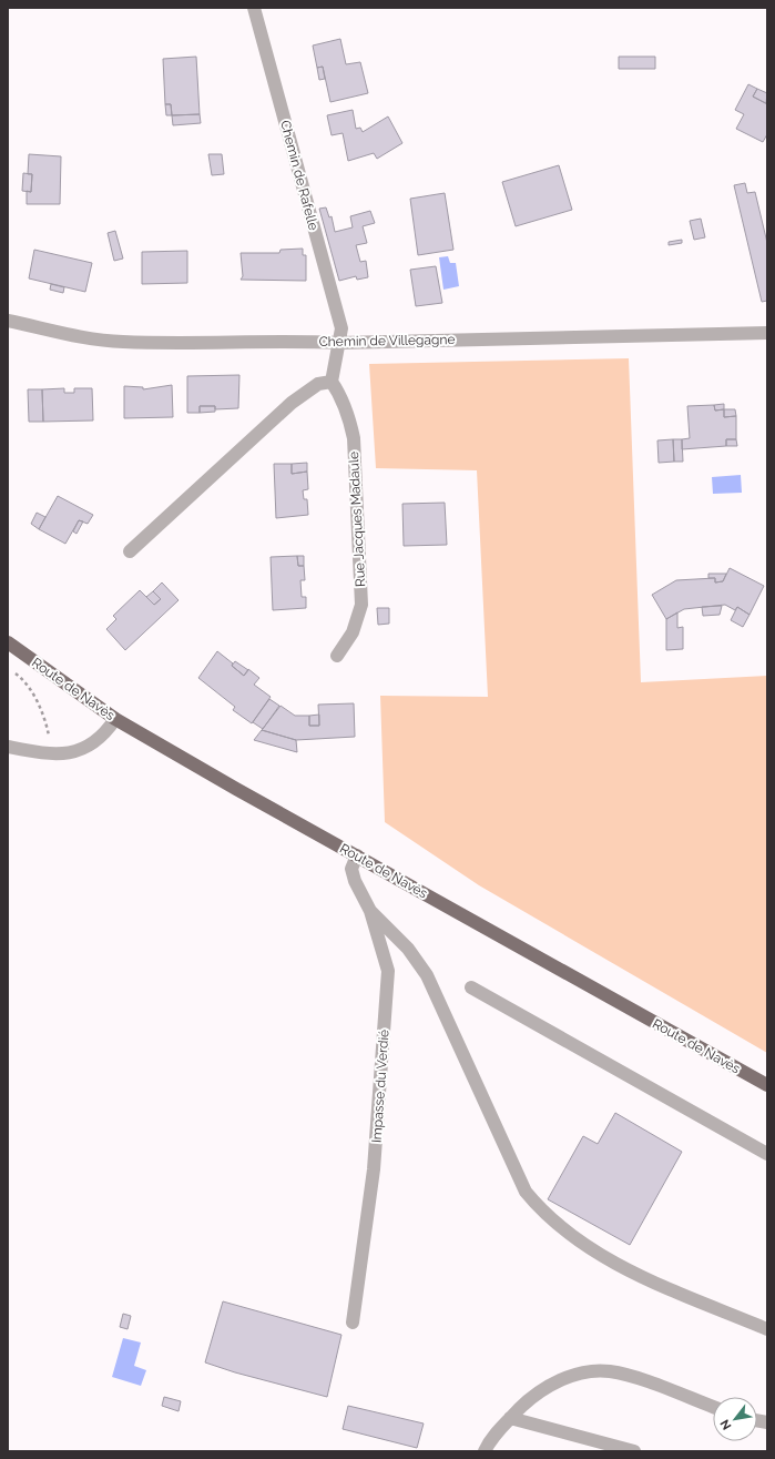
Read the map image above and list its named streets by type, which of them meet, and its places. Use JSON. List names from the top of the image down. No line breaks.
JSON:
{"streets":{"main road":["Route de Navès"],"street":["Chemin de Rafelle","Chemin de Villegagne","Rue Jacques Madaule","Impasse du Verdié"]},"crossings":[["Chemin de Rafelle","Chemin de Villegagne"],["Route de Navès","Impasse du Verdié"]],"north":"bottom left"}
